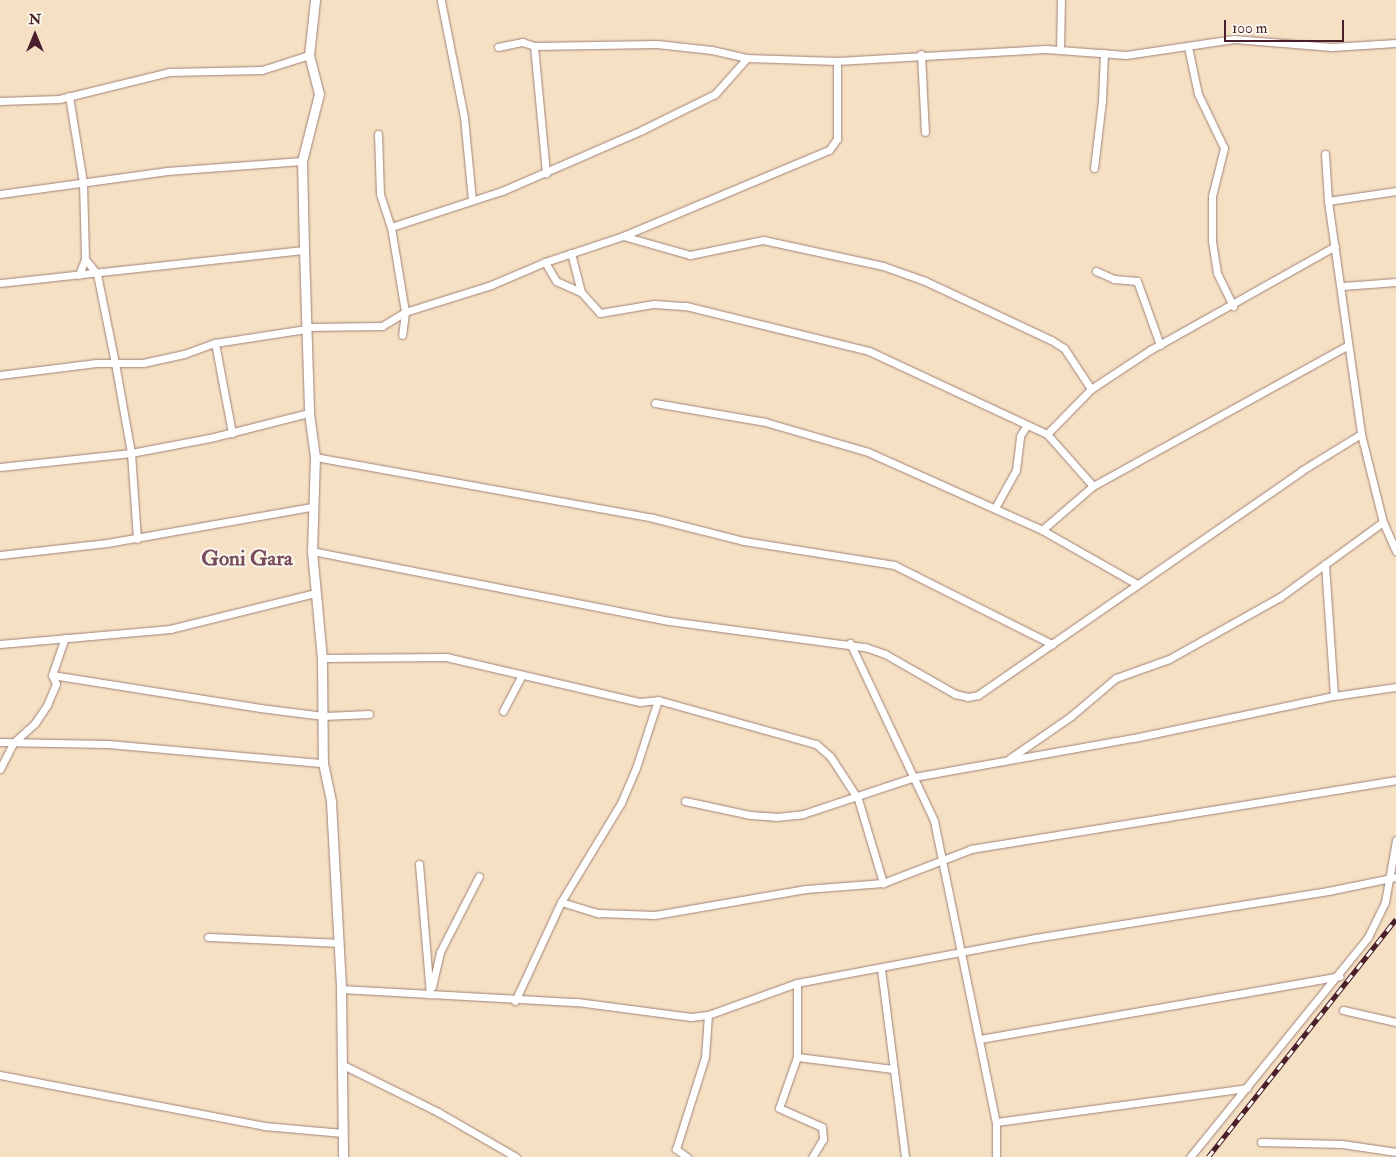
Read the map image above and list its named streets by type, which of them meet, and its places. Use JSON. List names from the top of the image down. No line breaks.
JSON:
{"districts":["Goni Gara"],"scale_bar":"100 m","north":"top"}
